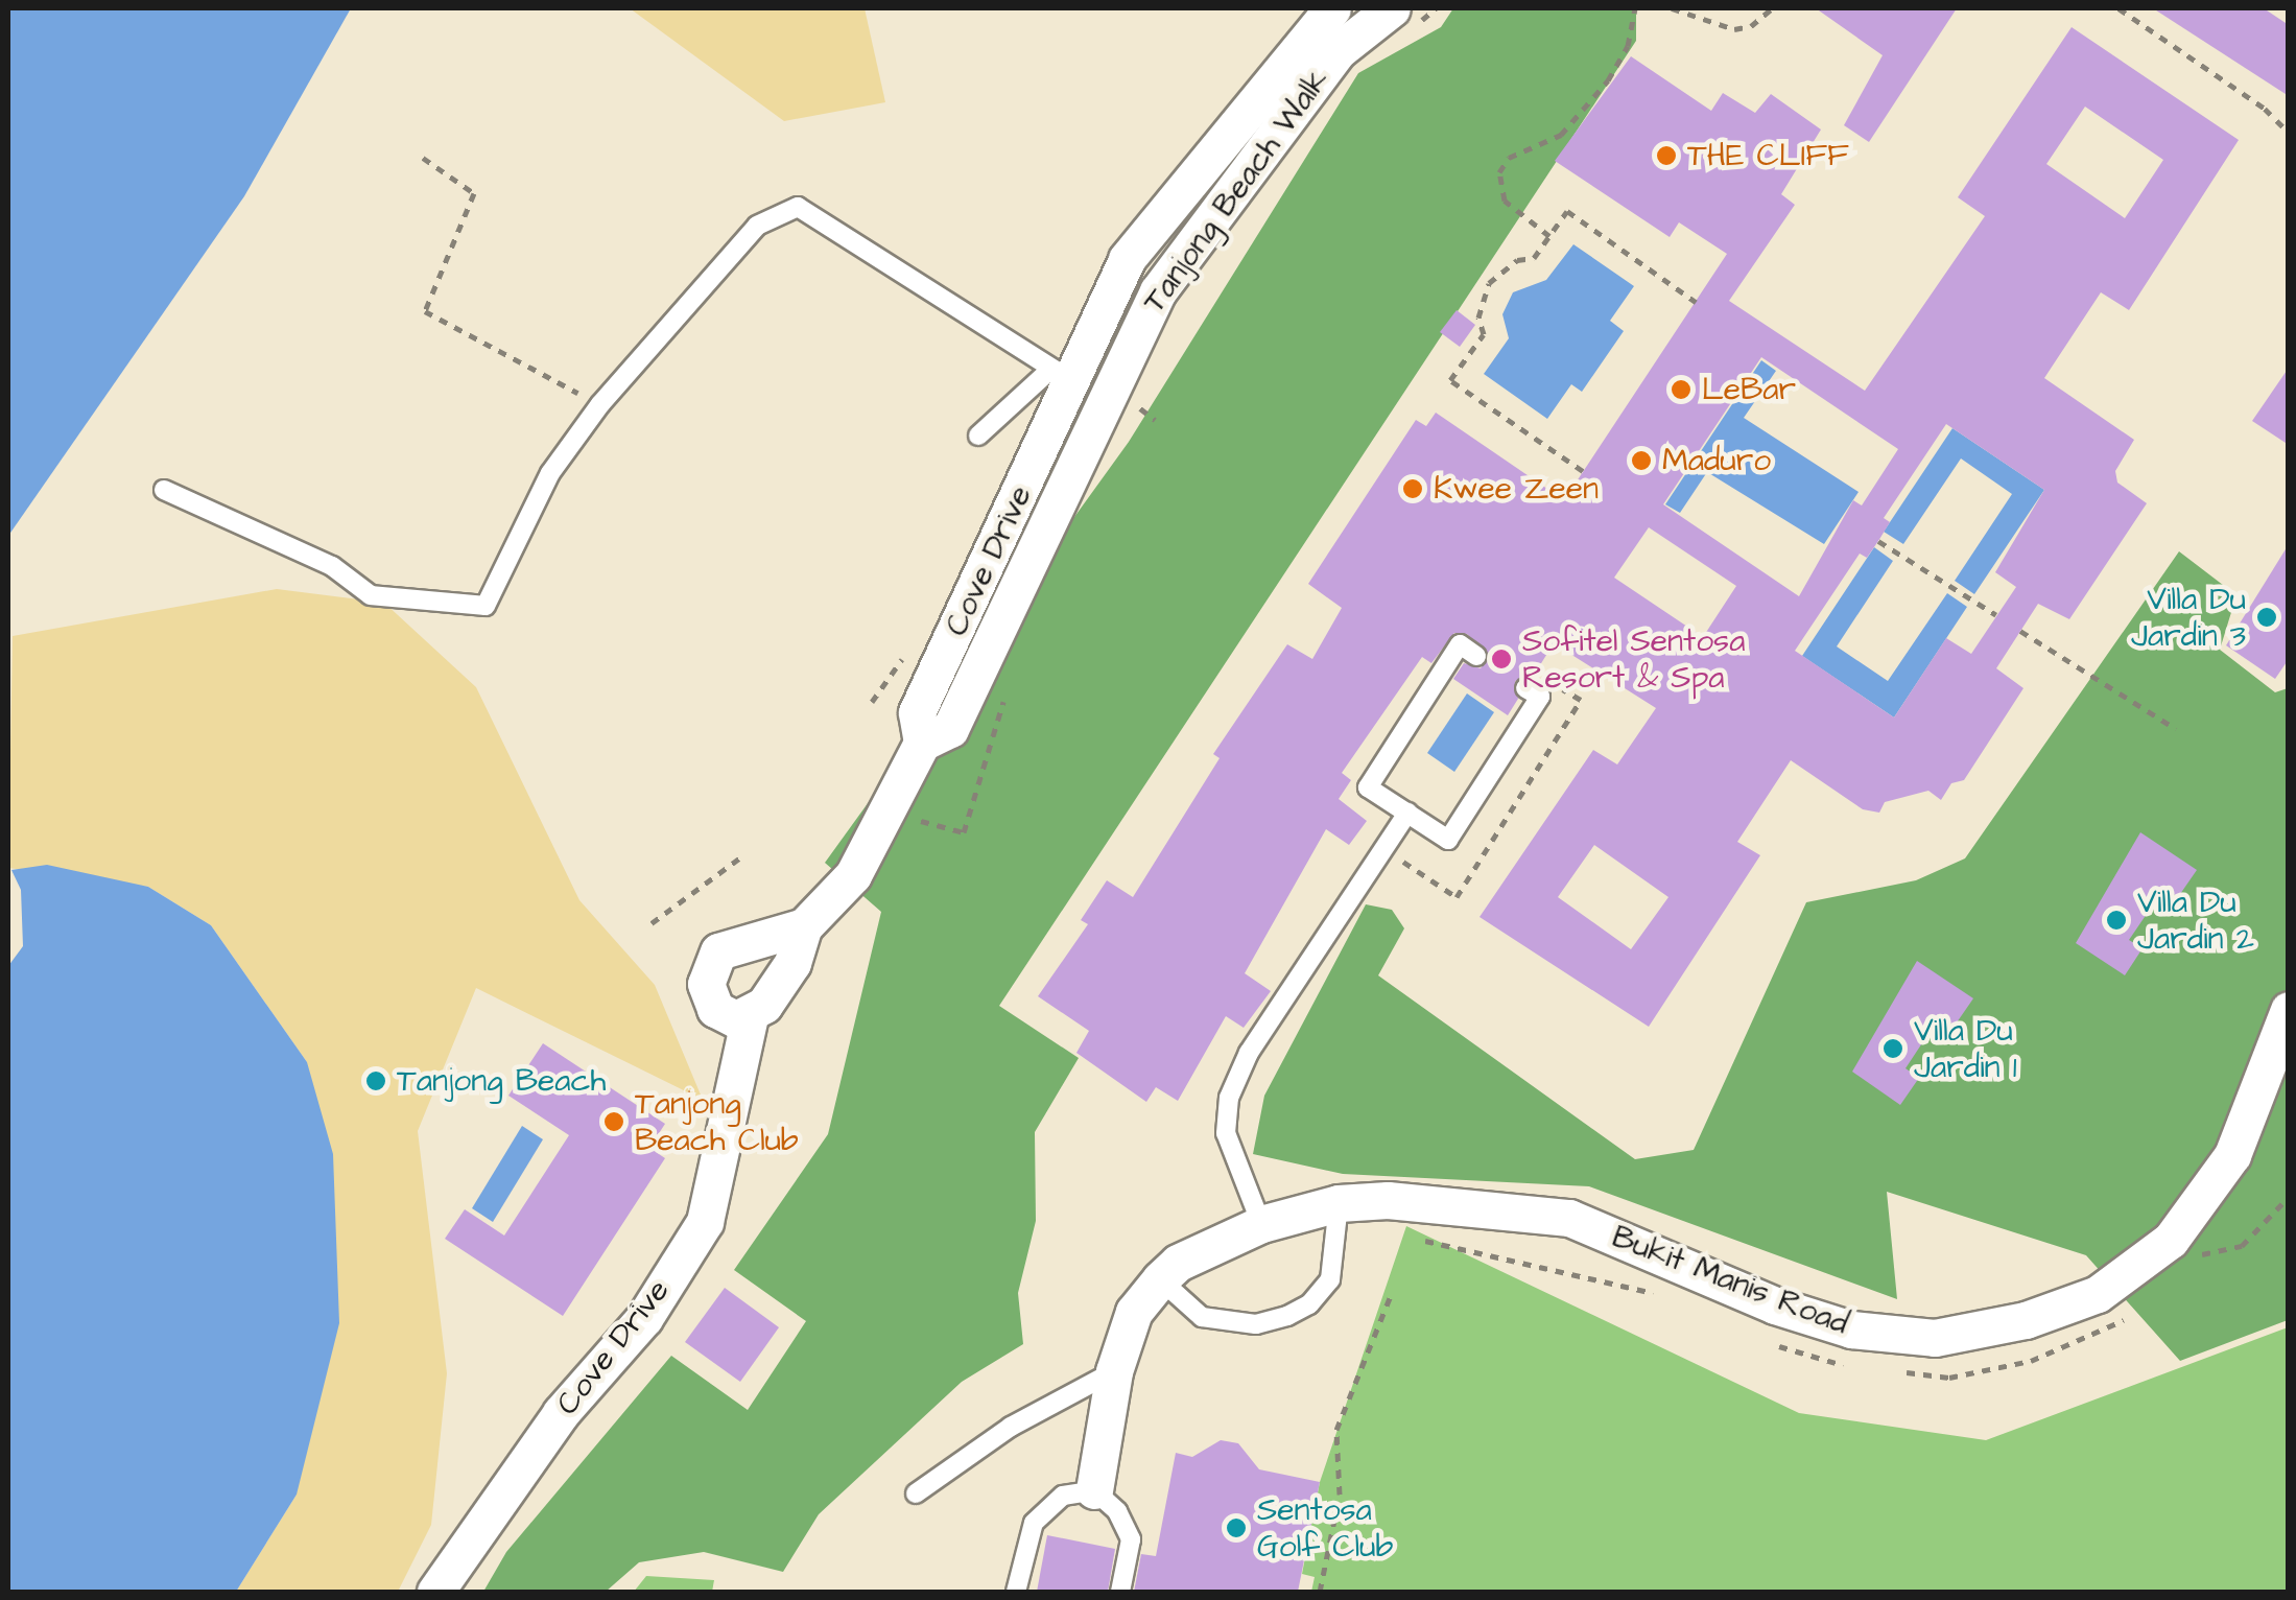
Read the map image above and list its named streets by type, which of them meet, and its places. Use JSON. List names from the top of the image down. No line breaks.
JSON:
{"streets":{"street":["Tanjong Beach Walk","Cove Drive","Bukit Manis Road"]},"crossings":[["Tanjong Beach Walk","Cove Drive"]],"places":["THE CLIFF","LeBar","Maduro","Kwee Zeen","Villa Du Jardin 3","Sofitel Sentosa Resort & Spa","Villa Du Jardin 2","Villa Du Jardin 1","Tanjong Beach","Tanjong Beach Club","Sentosa Golf Club"]}
